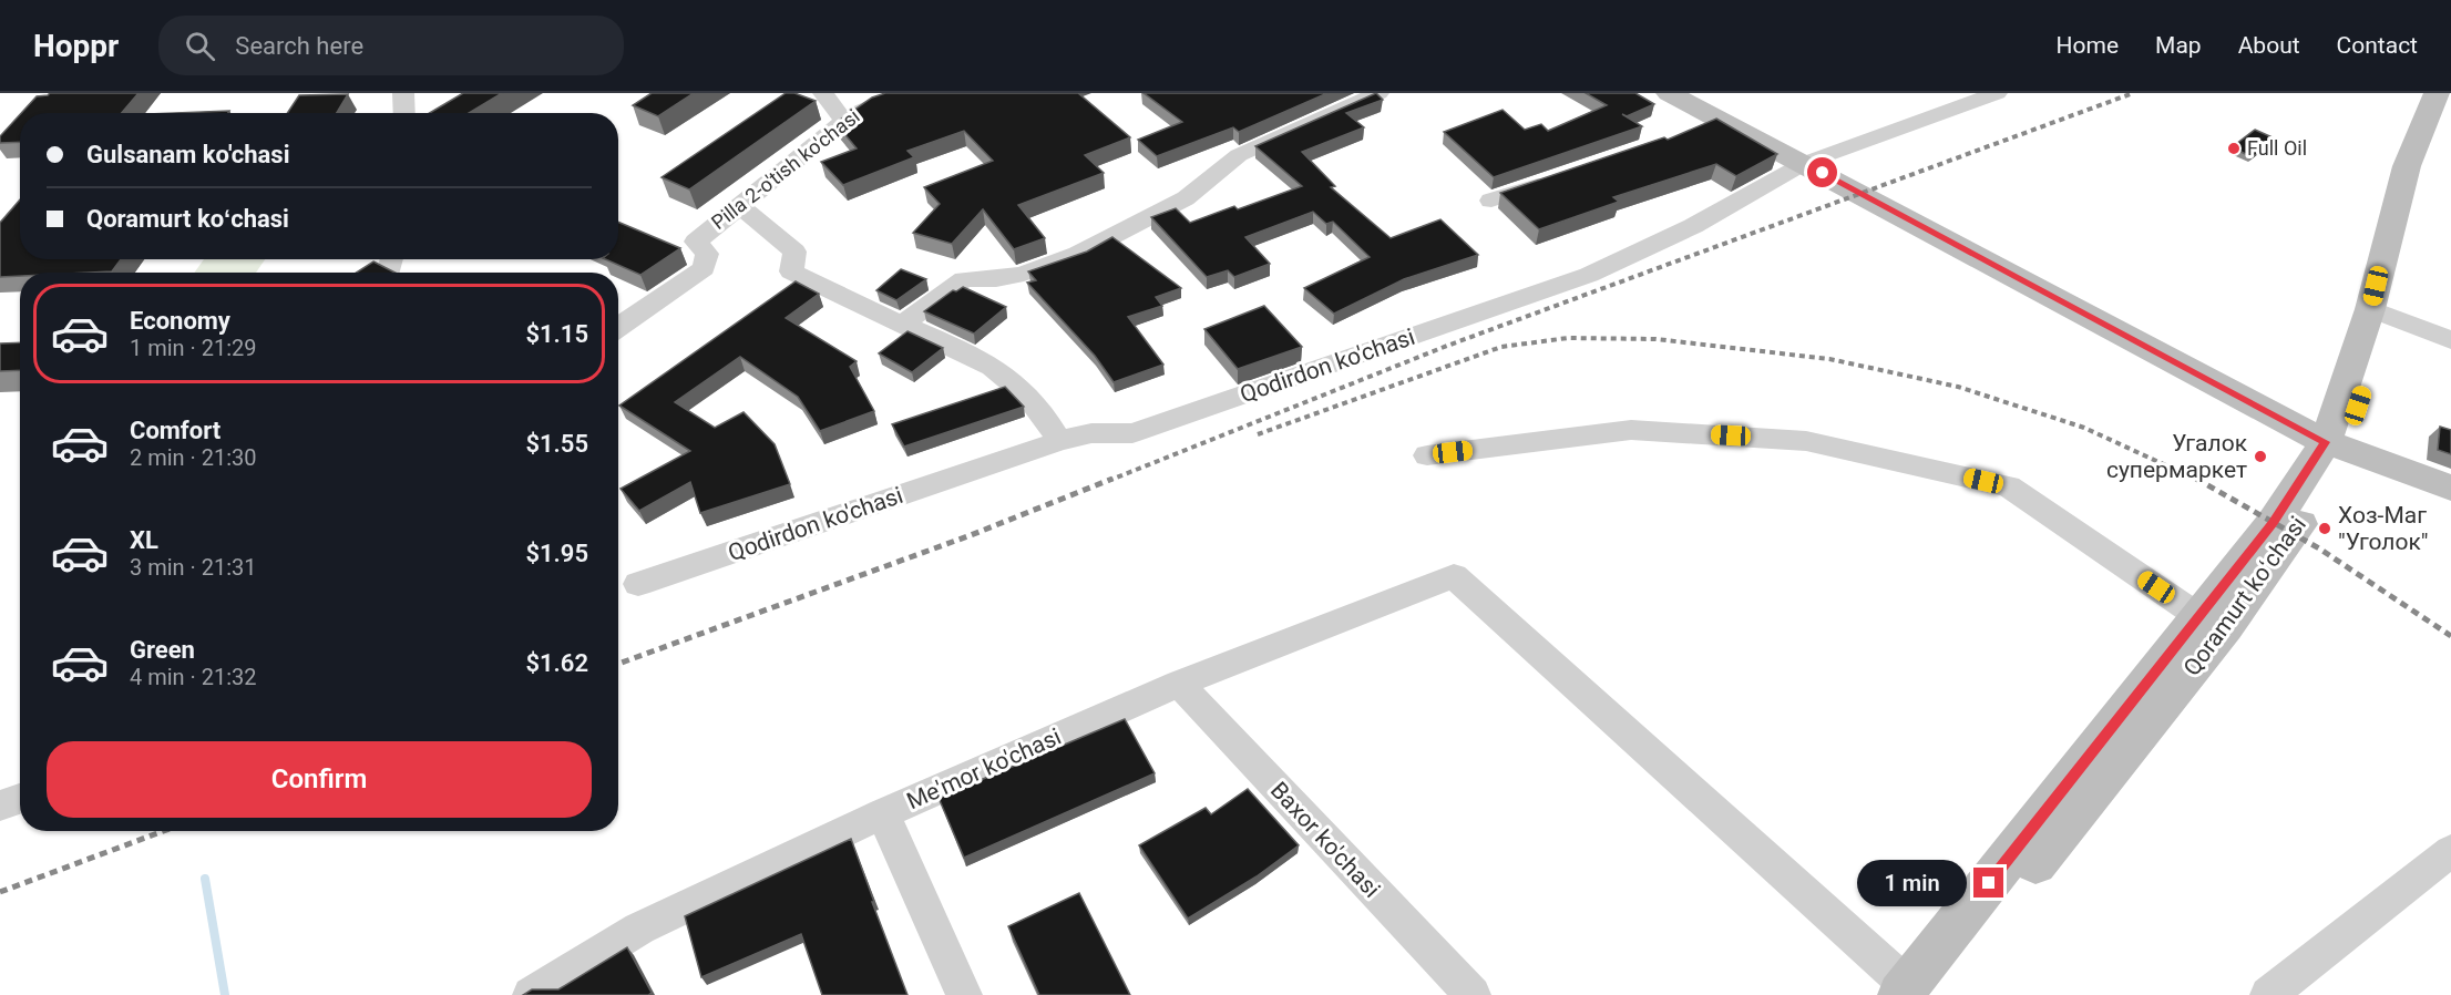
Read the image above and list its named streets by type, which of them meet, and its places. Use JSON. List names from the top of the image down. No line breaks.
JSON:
{"streets":{"main road":["Qoramurt koʻchasi"],"street":["Pilla 2-o'tish ko'chasi","Qodirdon ko'chasi","Me'mor ko'chasi","Baxor ko'chasi"]},"crossings":[["Qoramurt koʻchasi","Me'mor ko'chasi"],["Me'mor ko'chasi","Baxor ko'chasi"]],"places":["Full Oil","Угалок супермаркет","Хоз-Маг \"Уголок\""],"page":{"header":"Hoppr","search":"Search here","nav":["Home","Map","About","Contact"],"banner":["Gulsanam ko'chasi","Qoramurt koʻchasi"],"list":[{"name":"Economy","note":"1 min · 21:29","value":"$1.15"},{"name":"Comfort","note":"2 min · 21:30","value":"$1.55"},{"name":"XL","note":"3 min · 21:31","value":"$1.95"},{"name":"Green","note":"4 min · 21:32","value":"$1.62"}],"buttons":"Confirm","bubble":"1 min"}}
